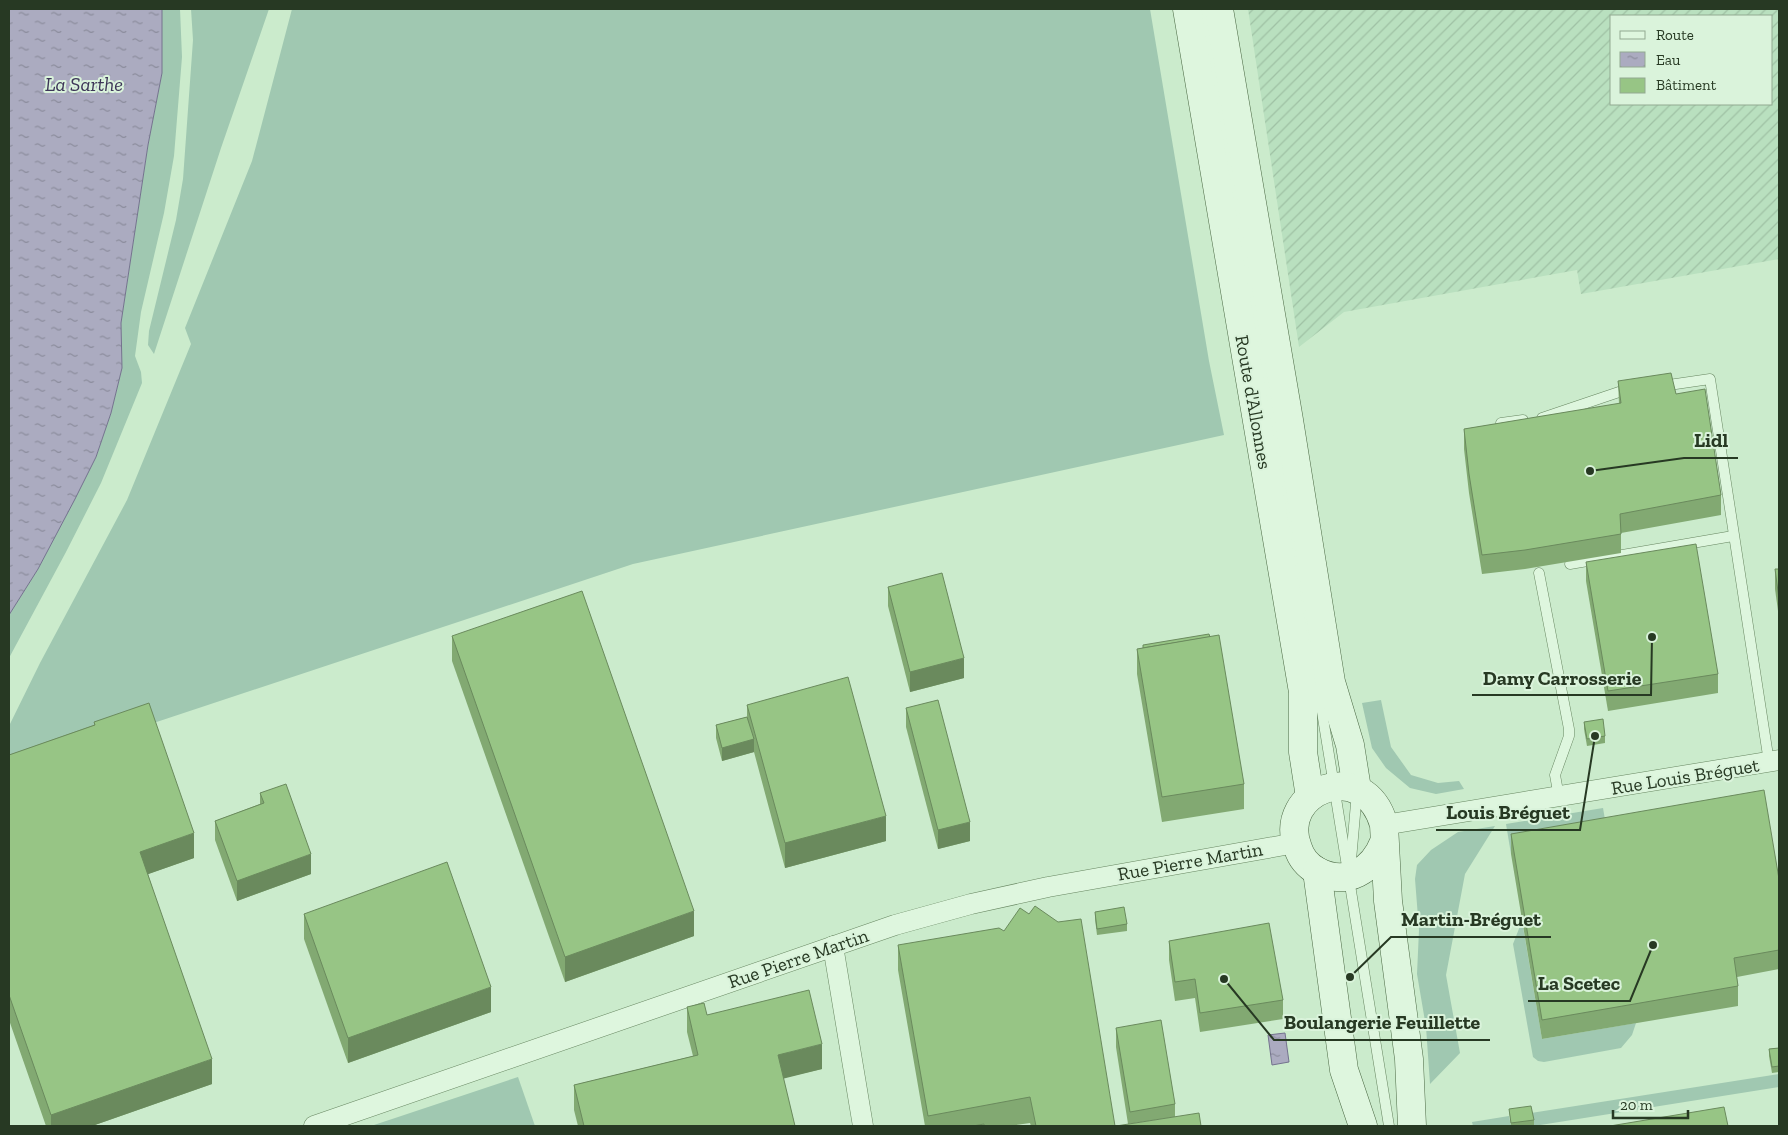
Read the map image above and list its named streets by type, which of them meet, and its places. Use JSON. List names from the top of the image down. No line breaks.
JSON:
{"streets":{"main road":["Route d'Allonnes"],"street":["Rue Louis Bréguet","Rue Pierre Martin"]},"crossings":[["Route d'Allonnes","Rue Louis Bréguet"],["Route d'Allonnes","Rue Pierre Martin"],["Rue Louis Bréguet","Rue Pierre Martin"]],"water":["La Sarthe"],"places":["Lidl","Damy Carrosserie","Louis Bréguet","La Scetec","Martin-Bréguet","Boulangerie Feuillette"],"legend":["Route","Eau","Bâtiment"],"scale_bar":"20 m"}
